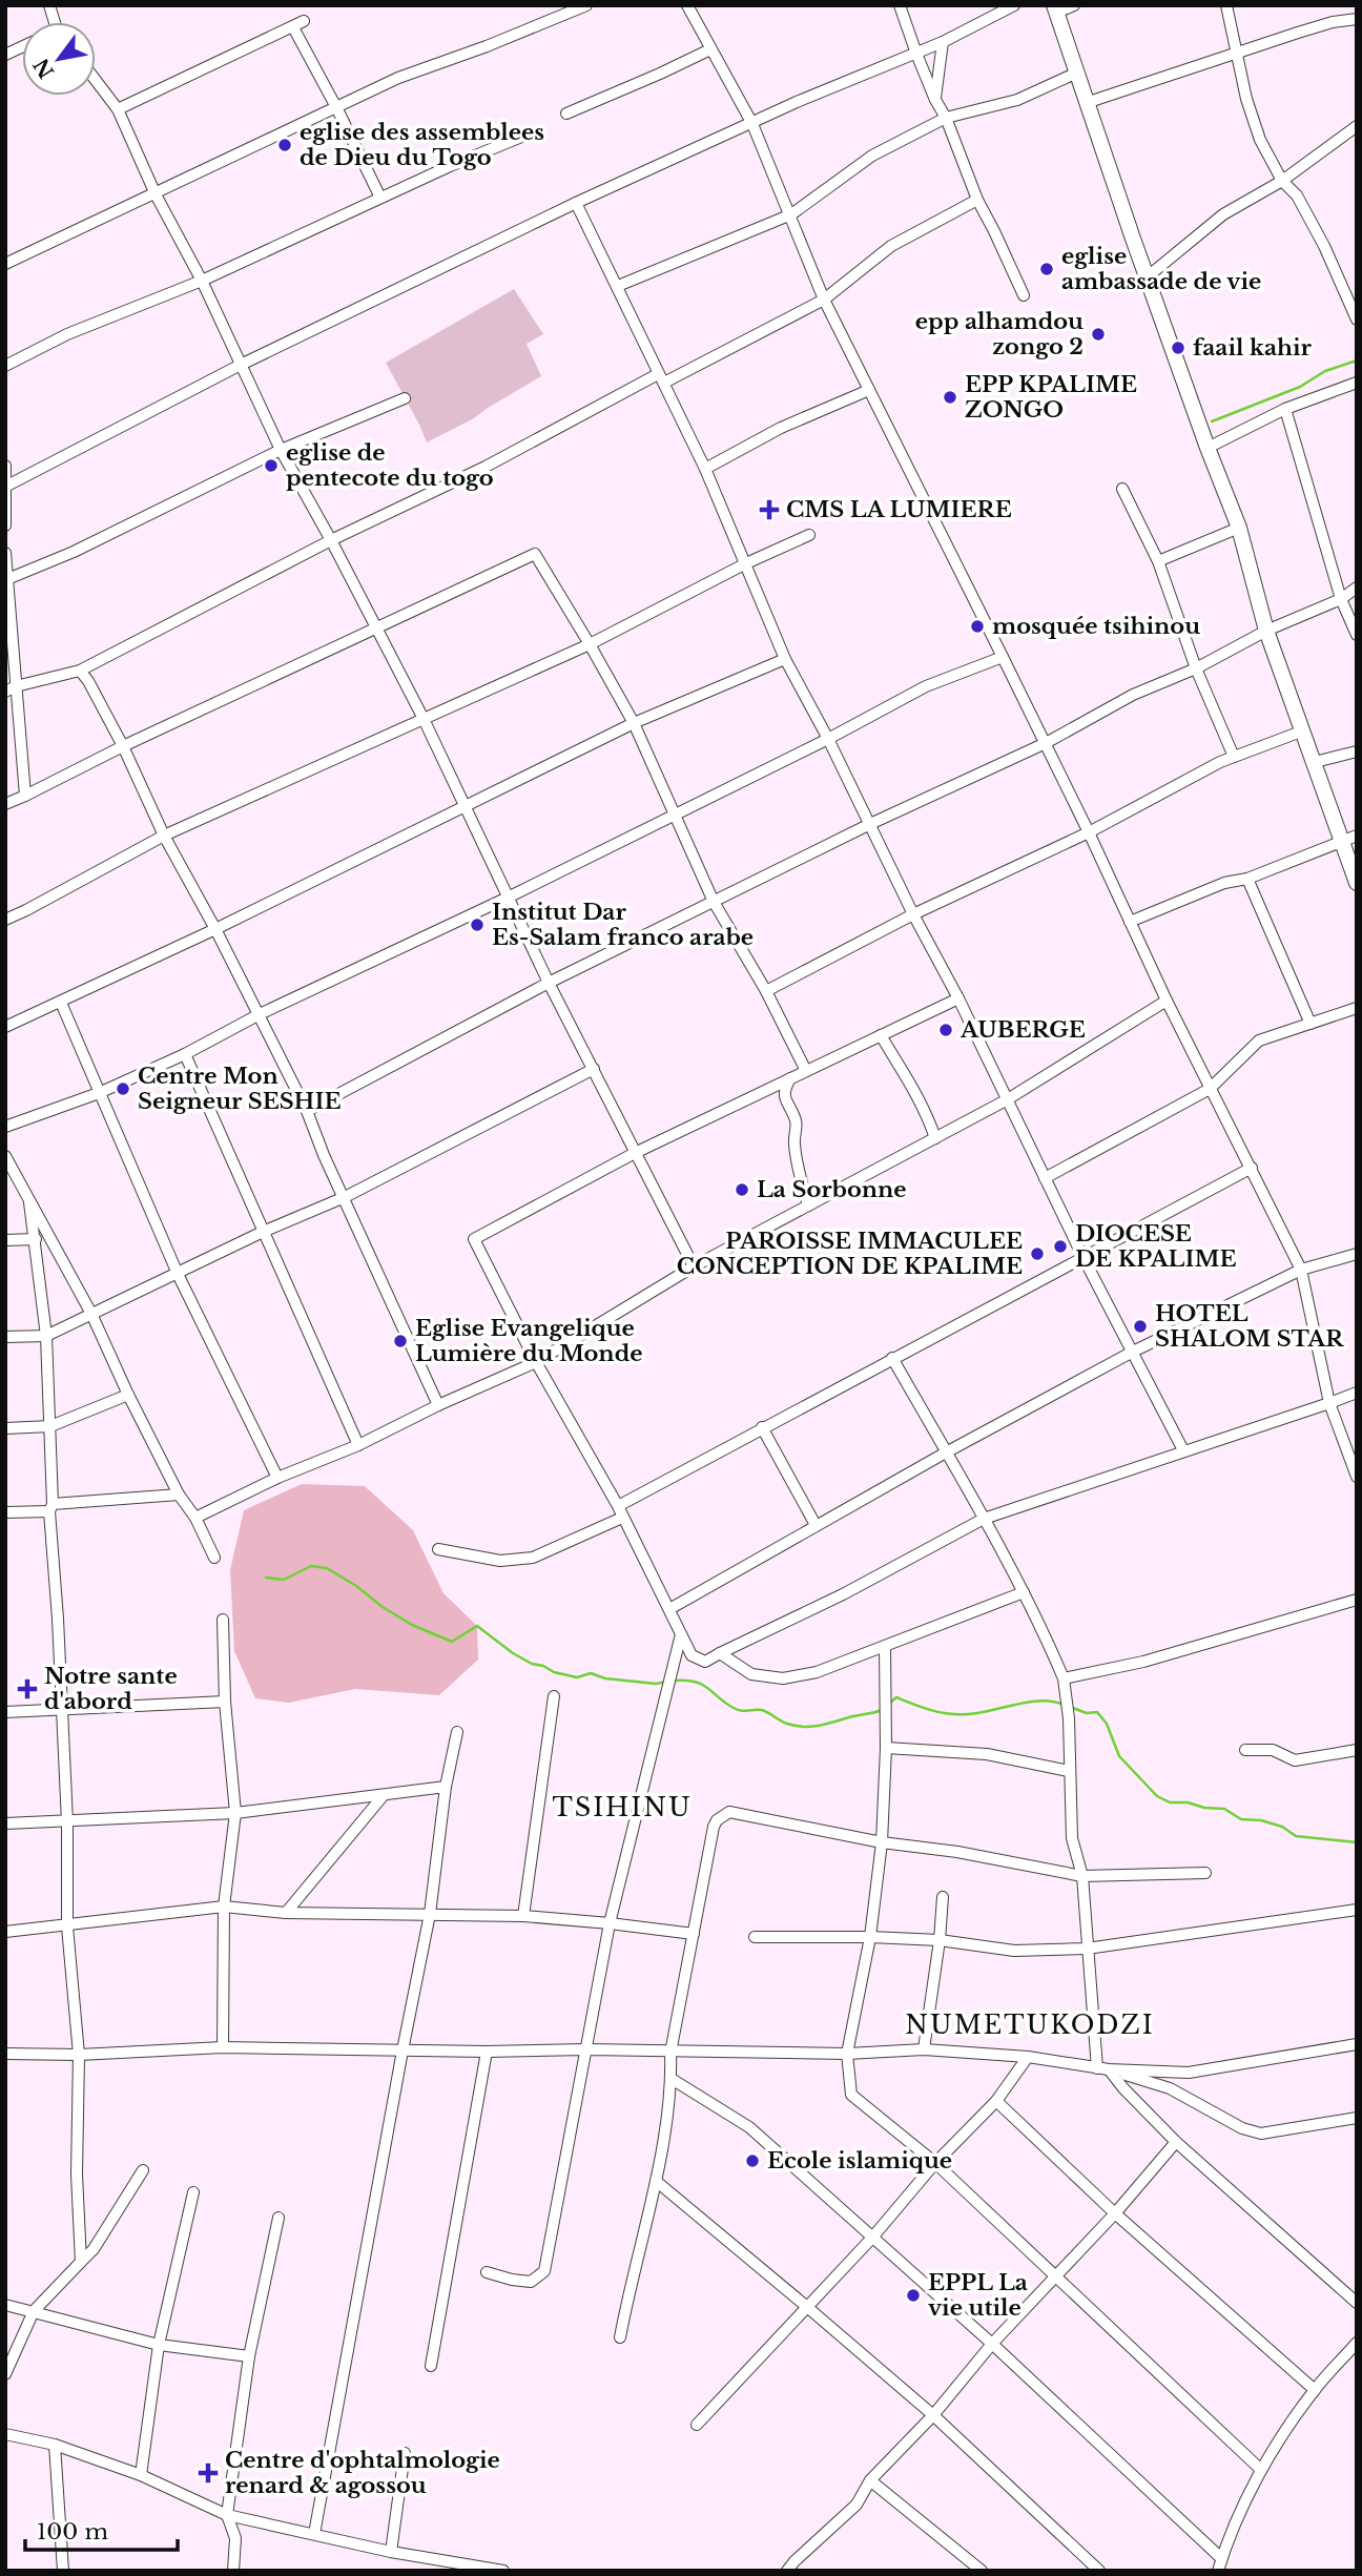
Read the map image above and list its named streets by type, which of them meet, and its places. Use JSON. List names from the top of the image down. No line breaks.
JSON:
{"districts":["TSIHINU","NUMETUKODZI"],"places":{"other":["eglise des assemblees de Dieu du Togo","eglise ambassade de vie","epp alhamdou zongo 2","faail kahir","EPP KPALIME ZONGO","eglise de pentecote du togo","mosquée tsihinou","Institut Dar Es-Salam franco arabe","AUBERGE","Centre Mon Seigneur SESHIE","La Sorbonne","DIOCESE DE KPALIME","PAROISSE IMMACULEE CONCEPTION DE KPALIME","HOTEL SHALOM STAR","Eglise Evangelique Lumière du Monde","Ecole islamique","EPPL La vie utile"],"health":["CMS LA LUMIERE","Notre sante d'abord","Centre d'ophtalmologie renard & agossou"]},"scale_bar":"100 m","north":"bottom left"}
